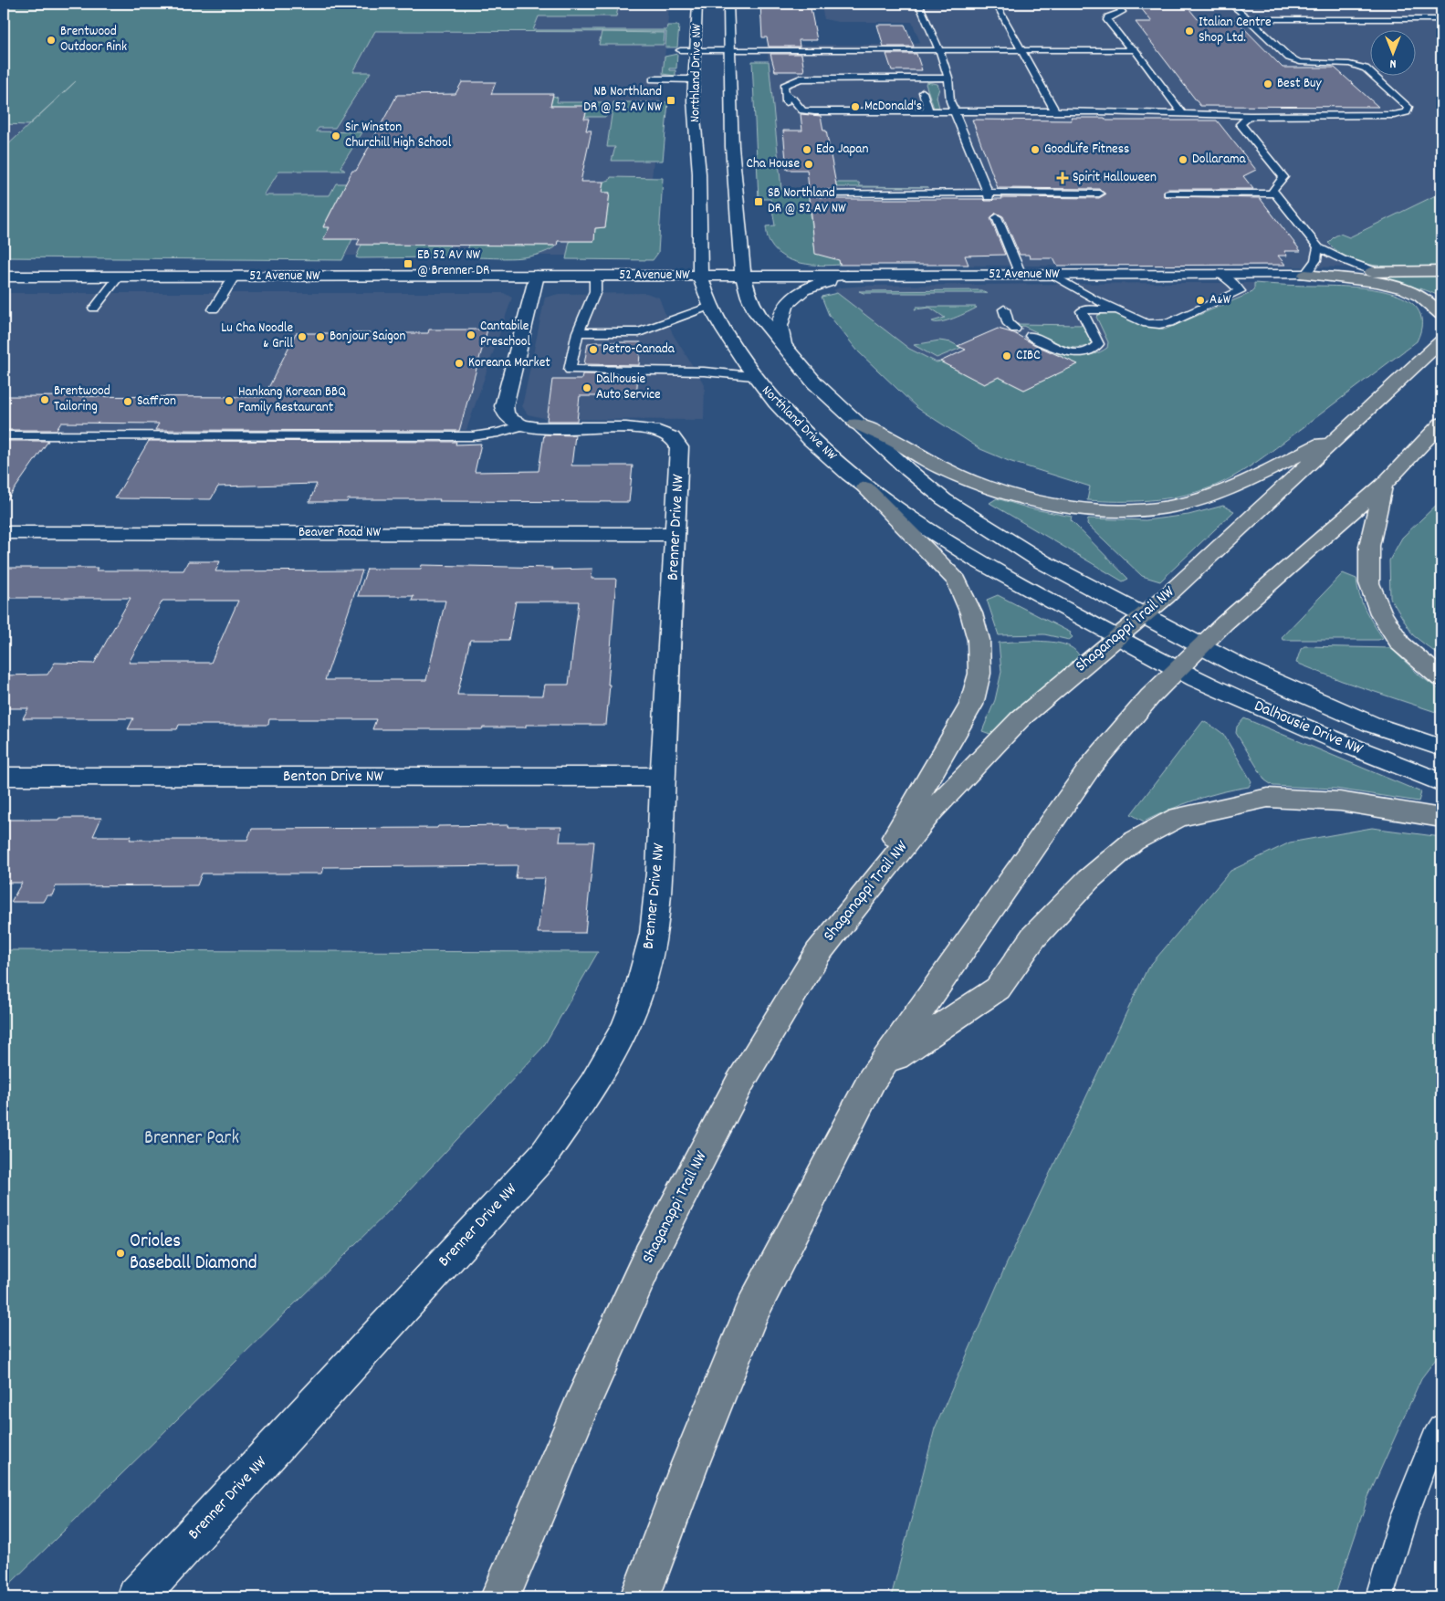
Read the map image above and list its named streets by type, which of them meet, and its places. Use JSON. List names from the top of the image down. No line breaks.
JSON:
{"streets":{"main road":["Shaganappi Trail NW"],"street":["Northland Drive NW","52 Avenue NW","Brenner Drive NW","Beaver Road NW","Dalhousie Drive NW","Benton Drive NW"]},"crossings":[["Northland Drive NW","52 Avenue NW"],["Northland Drive NW","Shaganappi Trail NW"],["Northland Drive NW","Dalhousie Drive NW"],["52 Avenue NW","Brenner Drive NW"],["Brenner Drive NW","Beaver Road NW"],["Brenner Drive NW","Benton Drive NW"]],"parks":["Brenner Park"],"places":{"other":["Italian Centre Shop Ltd.","Brentwood Outdoor Rink","Best Buy","McDonald's","Sir Winston Churchill High School","Edo Japan","GoodLife Fitness","Dollarama","Cha House","A&W","Cantabile Preschool","Lu Cha Noodle & Grill","Bonjour Saigon","Petro-Canada","CIBC","Koreana Market","Dalhousie Auto Service","Brentwood Tailoring","Hankang Korean BBQ Family Restaurant","Saffron","Orioles Baseball Diamond"],"transit":["NB Northland DR @ 52 AV NW","SB Northland DR @ 52 AV NW","EB 52 AV NW @ Brenner DR"],"health":["Spirit Halloween"]},"north":"bottom"}
